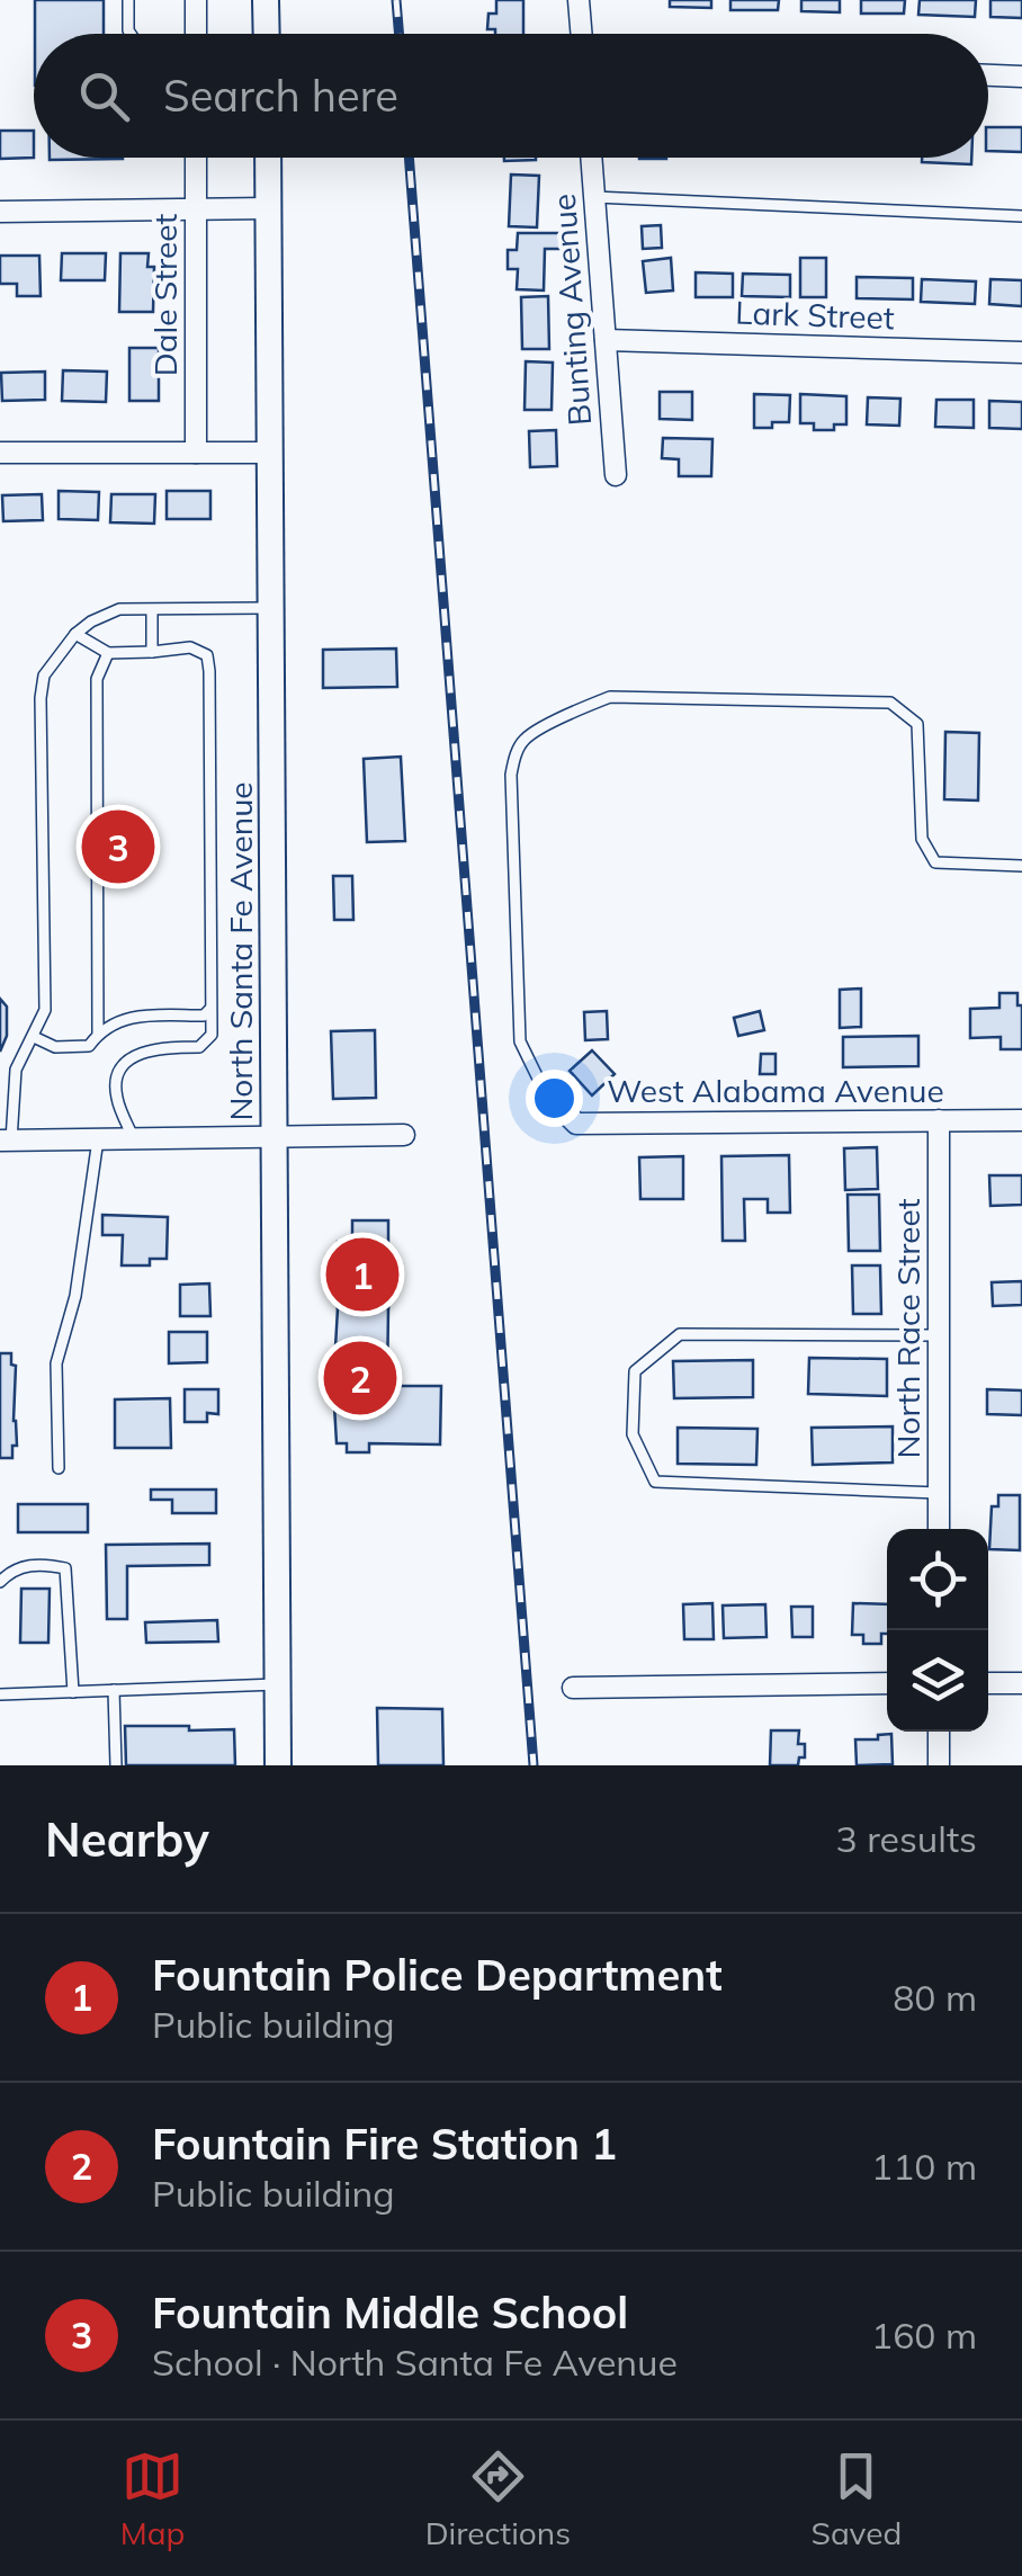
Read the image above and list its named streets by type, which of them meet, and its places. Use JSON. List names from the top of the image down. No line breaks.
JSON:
{"streets":{"main road":["North Santa Fe Avenue"],"street":["Dale Street","Bunting Avenue","Lark Street","West Alabama Avenue","North Race Street"]},"crossings":[["Bunting Avenue","Lark Street"],["West Alabama Avenue","North Race Street"]],"page":{"search":"Search here","pins":["3","1","2"],"heading":["Nearby","3 results"],"list":[{"mark":"1","name":"Fountain Police Department","note":"Public building","value":"80 m"},{"mark":"2","name":"Fountain Fire Station 1","note":"Public building","value":"110 m"},{"mark":"3","name":"Fountain Middle School","note":"School · North Santa Fe Avenue","value":"160 m"}],"nav":["Map","Directions","Saved"]}}
